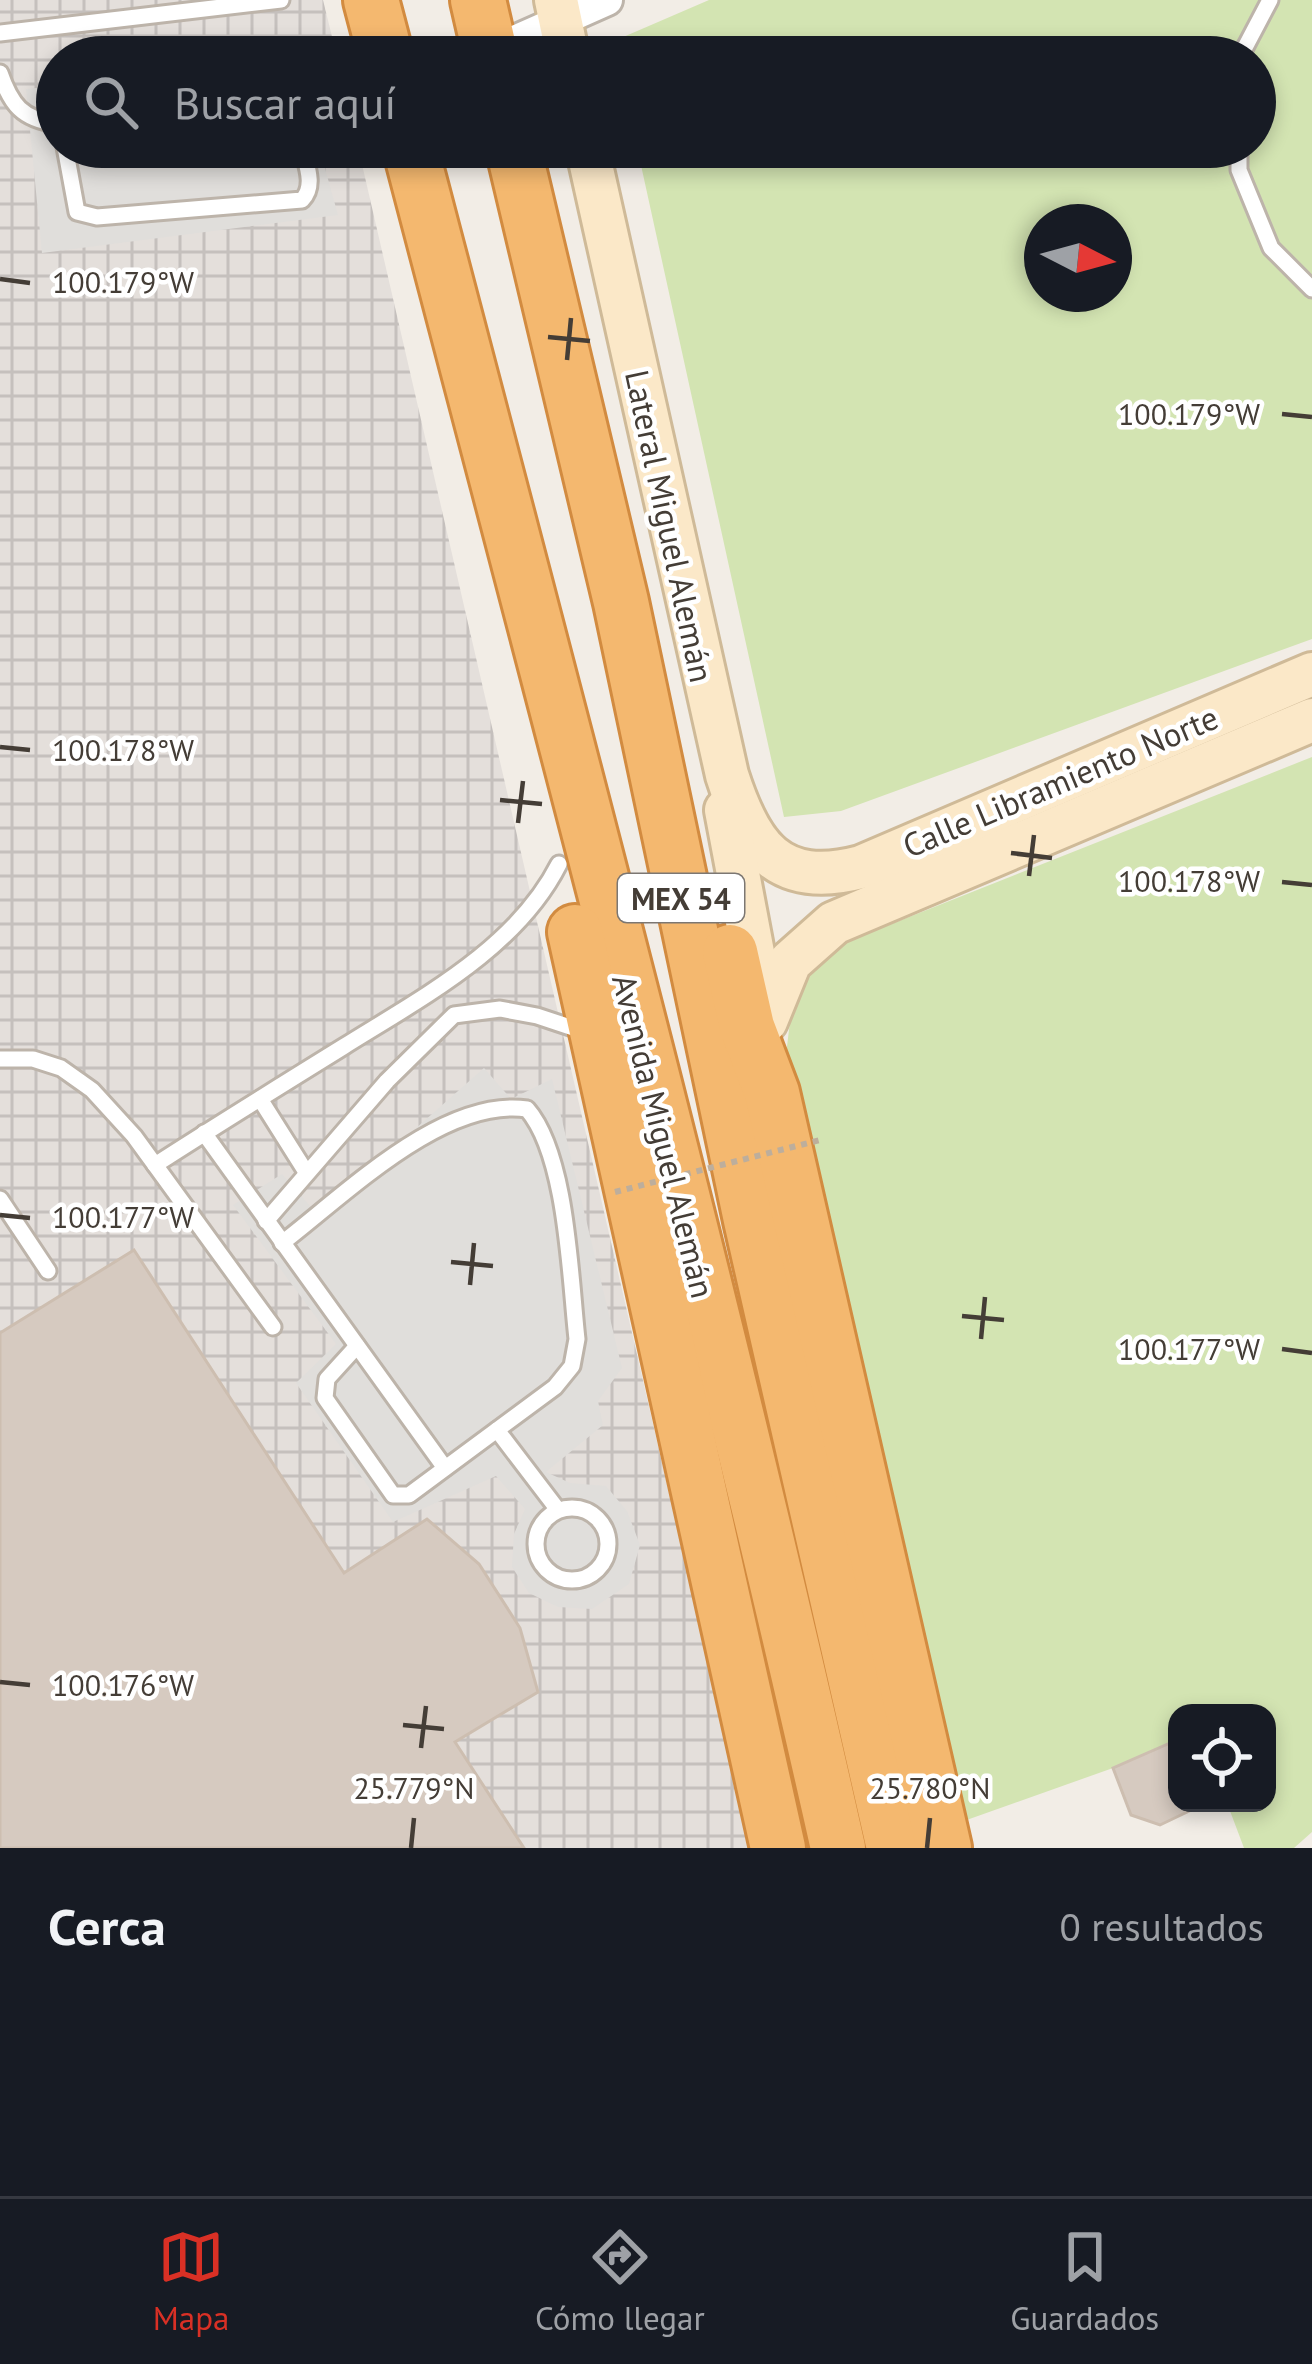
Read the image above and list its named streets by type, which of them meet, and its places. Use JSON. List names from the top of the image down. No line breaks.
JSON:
{"streets":{"highway":["MEX 54","Avenida Miguel Alemán"],"street":["Lateral Miguel Alemán","Calle Libramiento Norte"]},"crossings":[["Lateral Miguel Alemán","Calle Libramiento Norte"]],"north":"right","page":{"search":"Buscar aquí","heading":["Cerca","0 resultados"],"nav":["Mapa","Cómo llegar","Guardados"]},"coordinates":["100.179°W","100.178°W","100.177°W","100.176°W","25.779°N","25.780°N"]}
